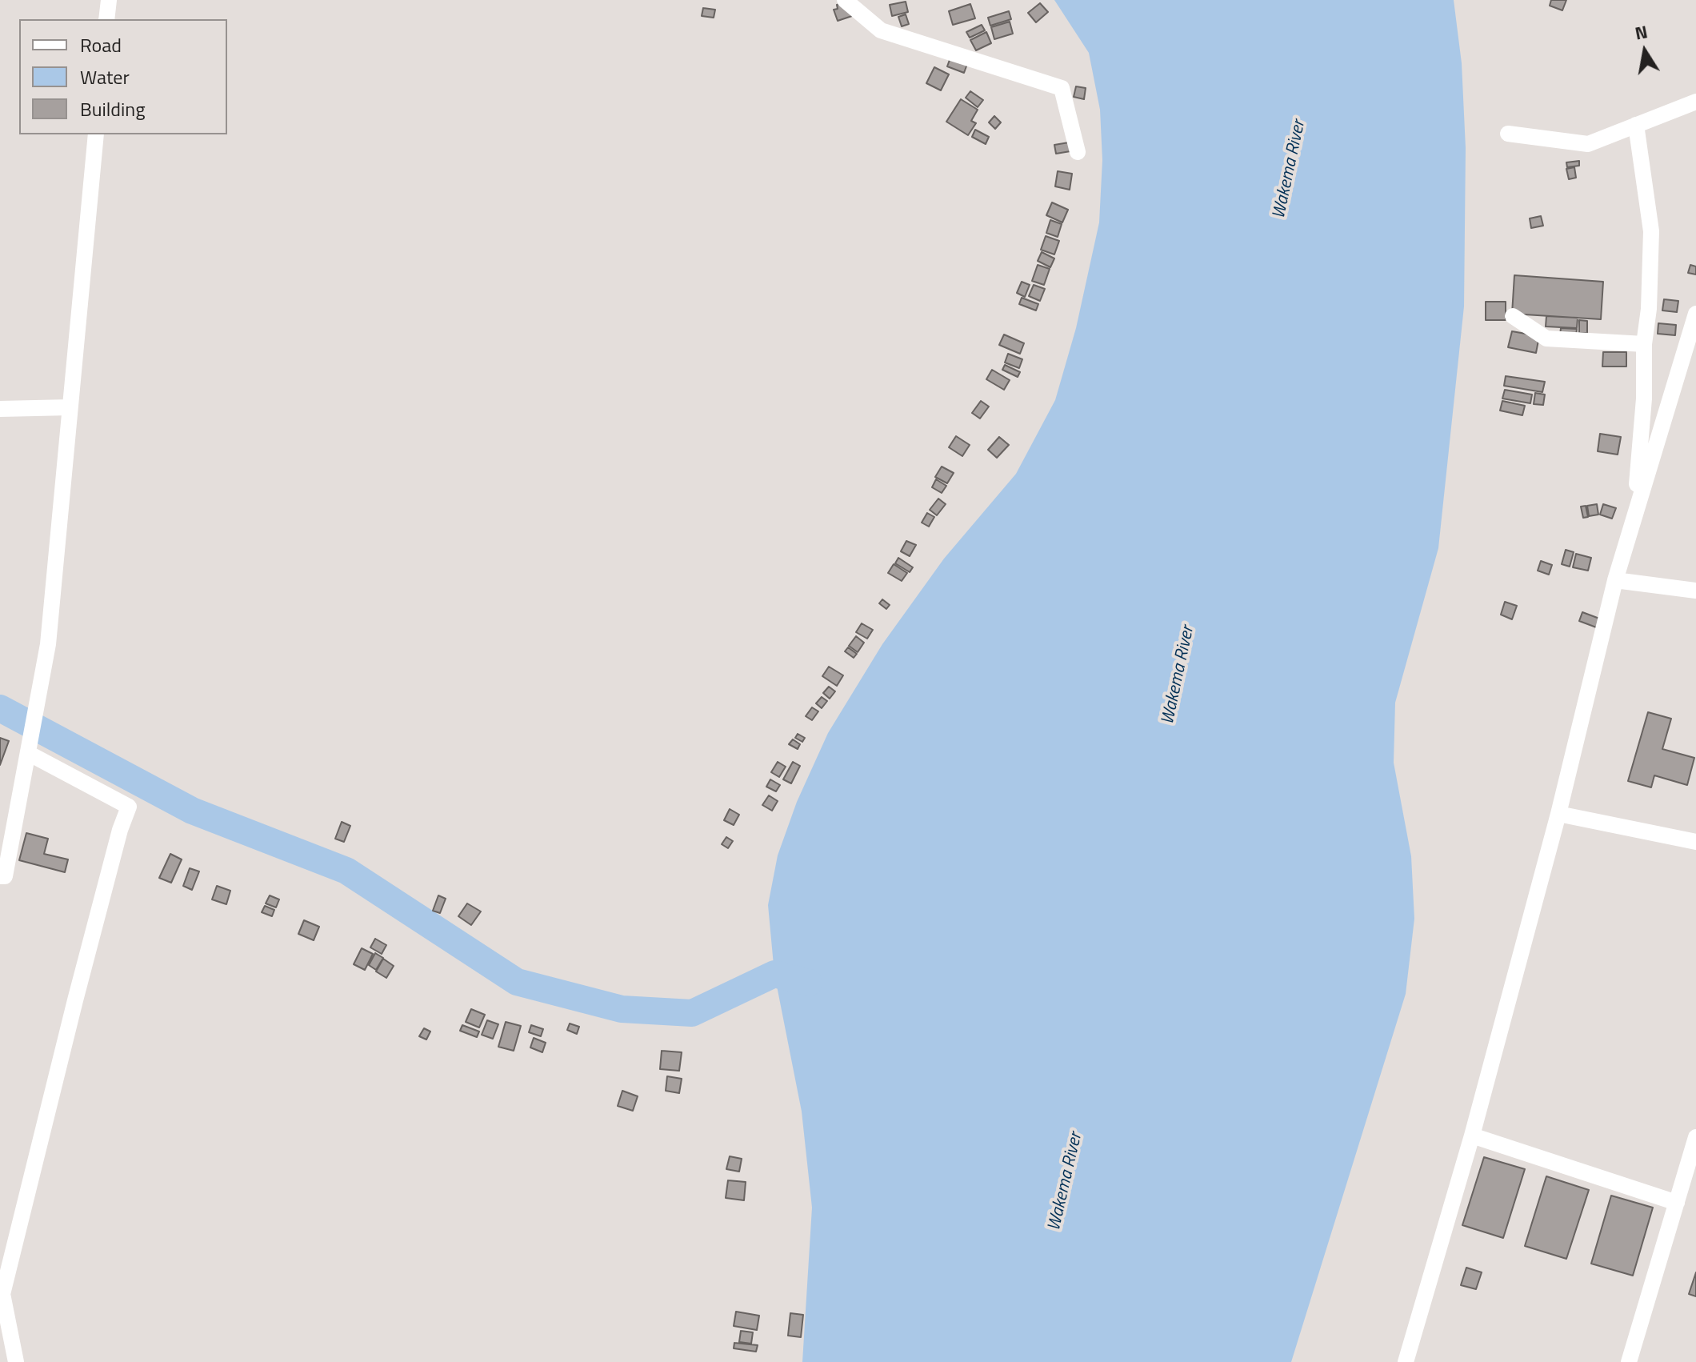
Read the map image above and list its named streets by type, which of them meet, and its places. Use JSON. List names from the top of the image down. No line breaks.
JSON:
{"water":["Wakema River"],"legend":["Road","Water","Building"],"north":"top"}
